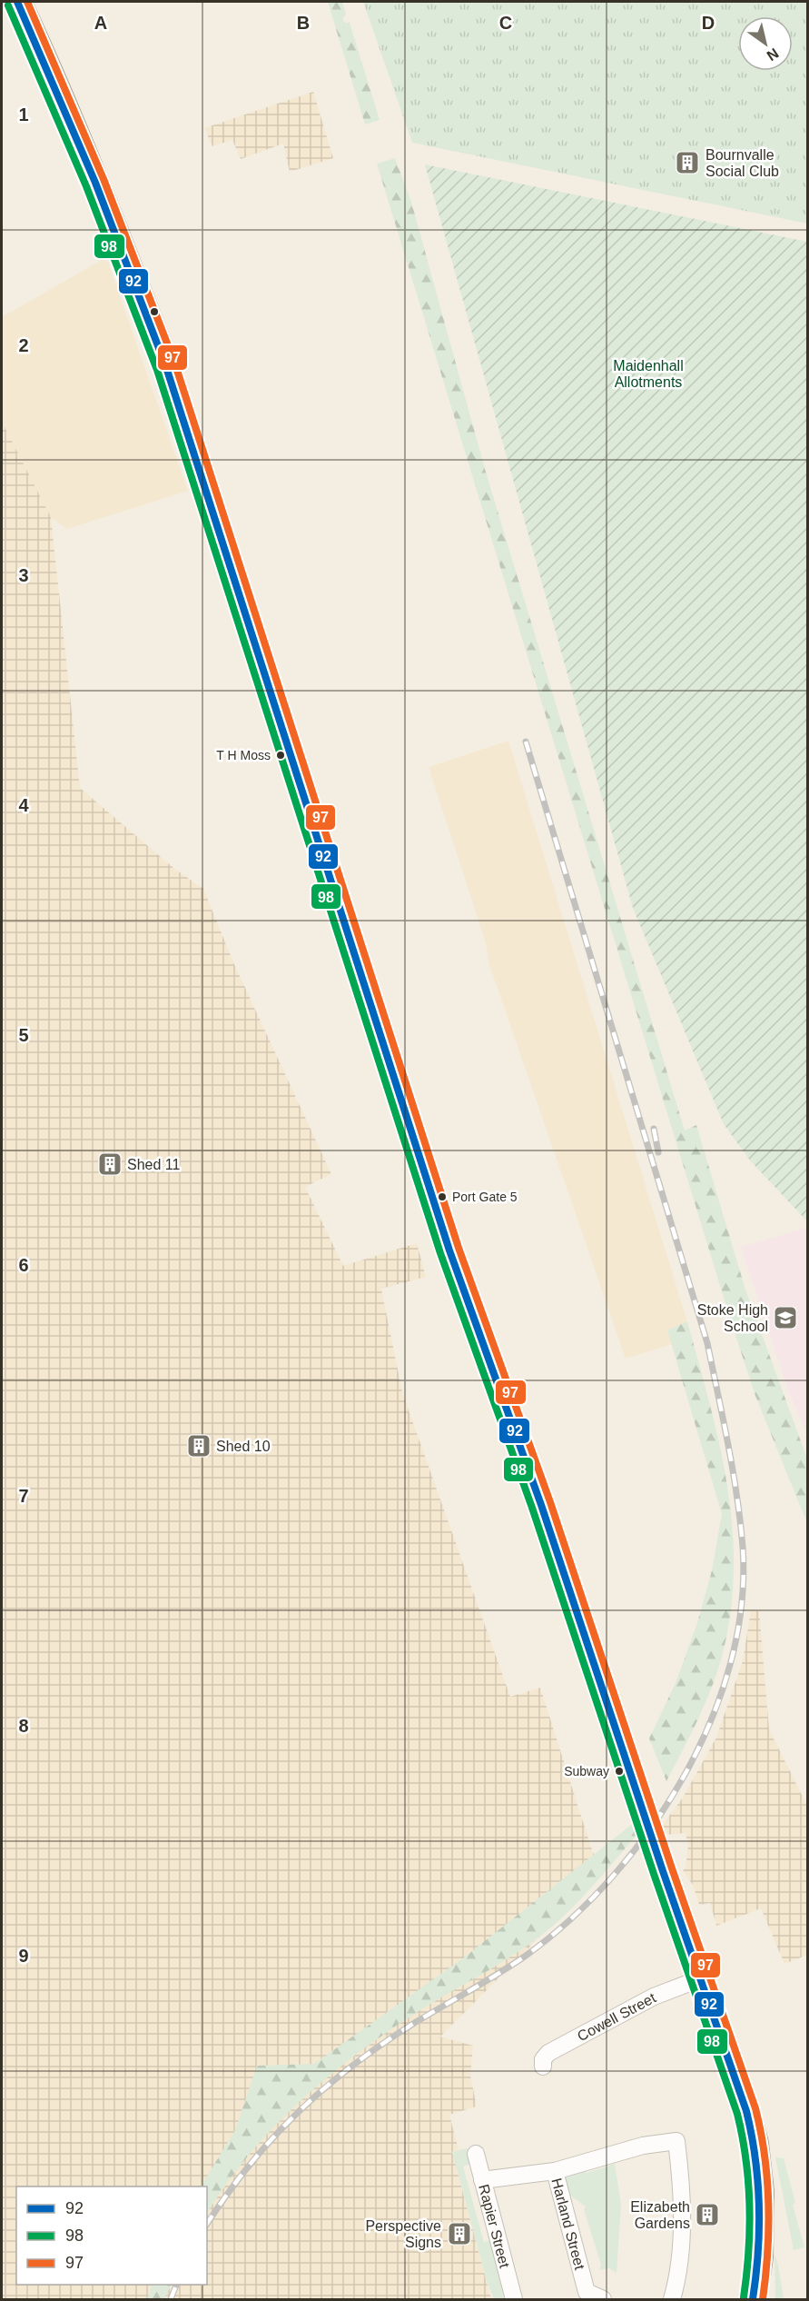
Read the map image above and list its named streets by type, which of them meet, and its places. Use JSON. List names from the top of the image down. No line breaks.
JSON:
{"streets":{"street":["Cowell Street","Harland Street","Rapier Street"]},"parks":["Maidenhall Allotments"],"places":{"building":["Bournvalle Social Club","Shed 11","Shed 10","Elizabeth Gardens","Perspective Signs"],"other":["T H Moss","Port Gate 5","Subway"],"school or university":["Stoke High School"]},"lines":["transit line 92","transit line 97","transit line 98"],"legend":["92","98","97"],"north":"bottom right","grid":{"columns":["A","B","C","D"],"rows":["1","2","3","4","5","6","7","8","9"]}}
